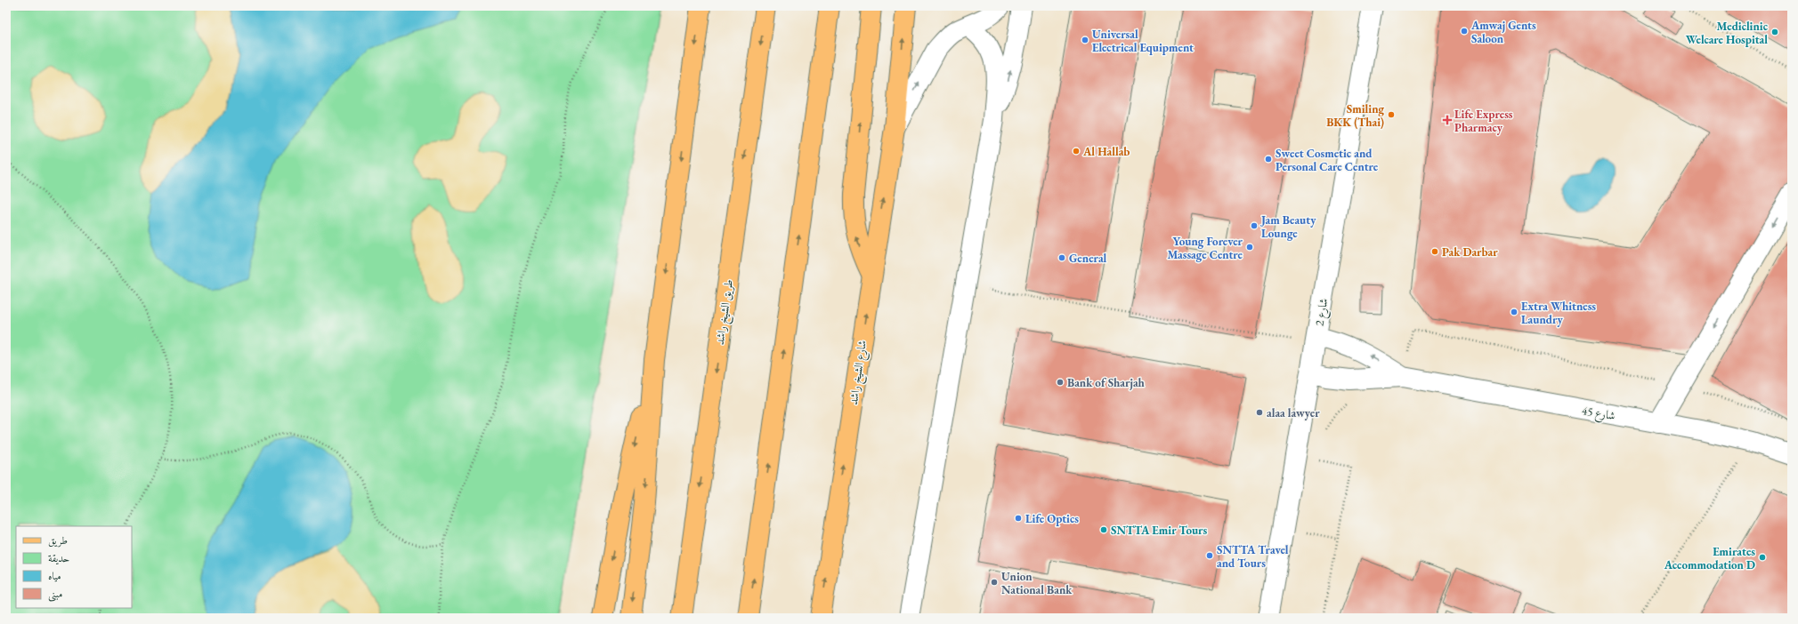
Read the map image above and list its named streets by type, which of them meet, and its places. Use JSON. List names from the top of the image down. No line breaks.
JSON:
{"streets":{"main road":["طريق الشيخ راشد","شارع الشيخ راشد"],"street":["شارع 2","شارع 45"]},"crossings":[["شارع 2","شارع 45"]],"places":{"other":["Amwaj Gents Saloon","Mediclinic Welcare Hospital","Universal Electrical Equipment","Smiling BKK (Thai)","Al Hallab","Sweet Cosmetic and Personal Care Centre","Jam Beauty Lounge","Young Forever Massage Centre","Pak Darbar","General","Extra Whitness Laundry","Bank of Sharjah","alaa lawyer","Life Optics","SNTTA Emir Tours","SNTTA Travel and Tours","Emirates Accommodation D","Union National Bank"],"health":["Life Express Pharmacy"]},"legend":["طريق","حديقة","مياه","مبنى"]}
